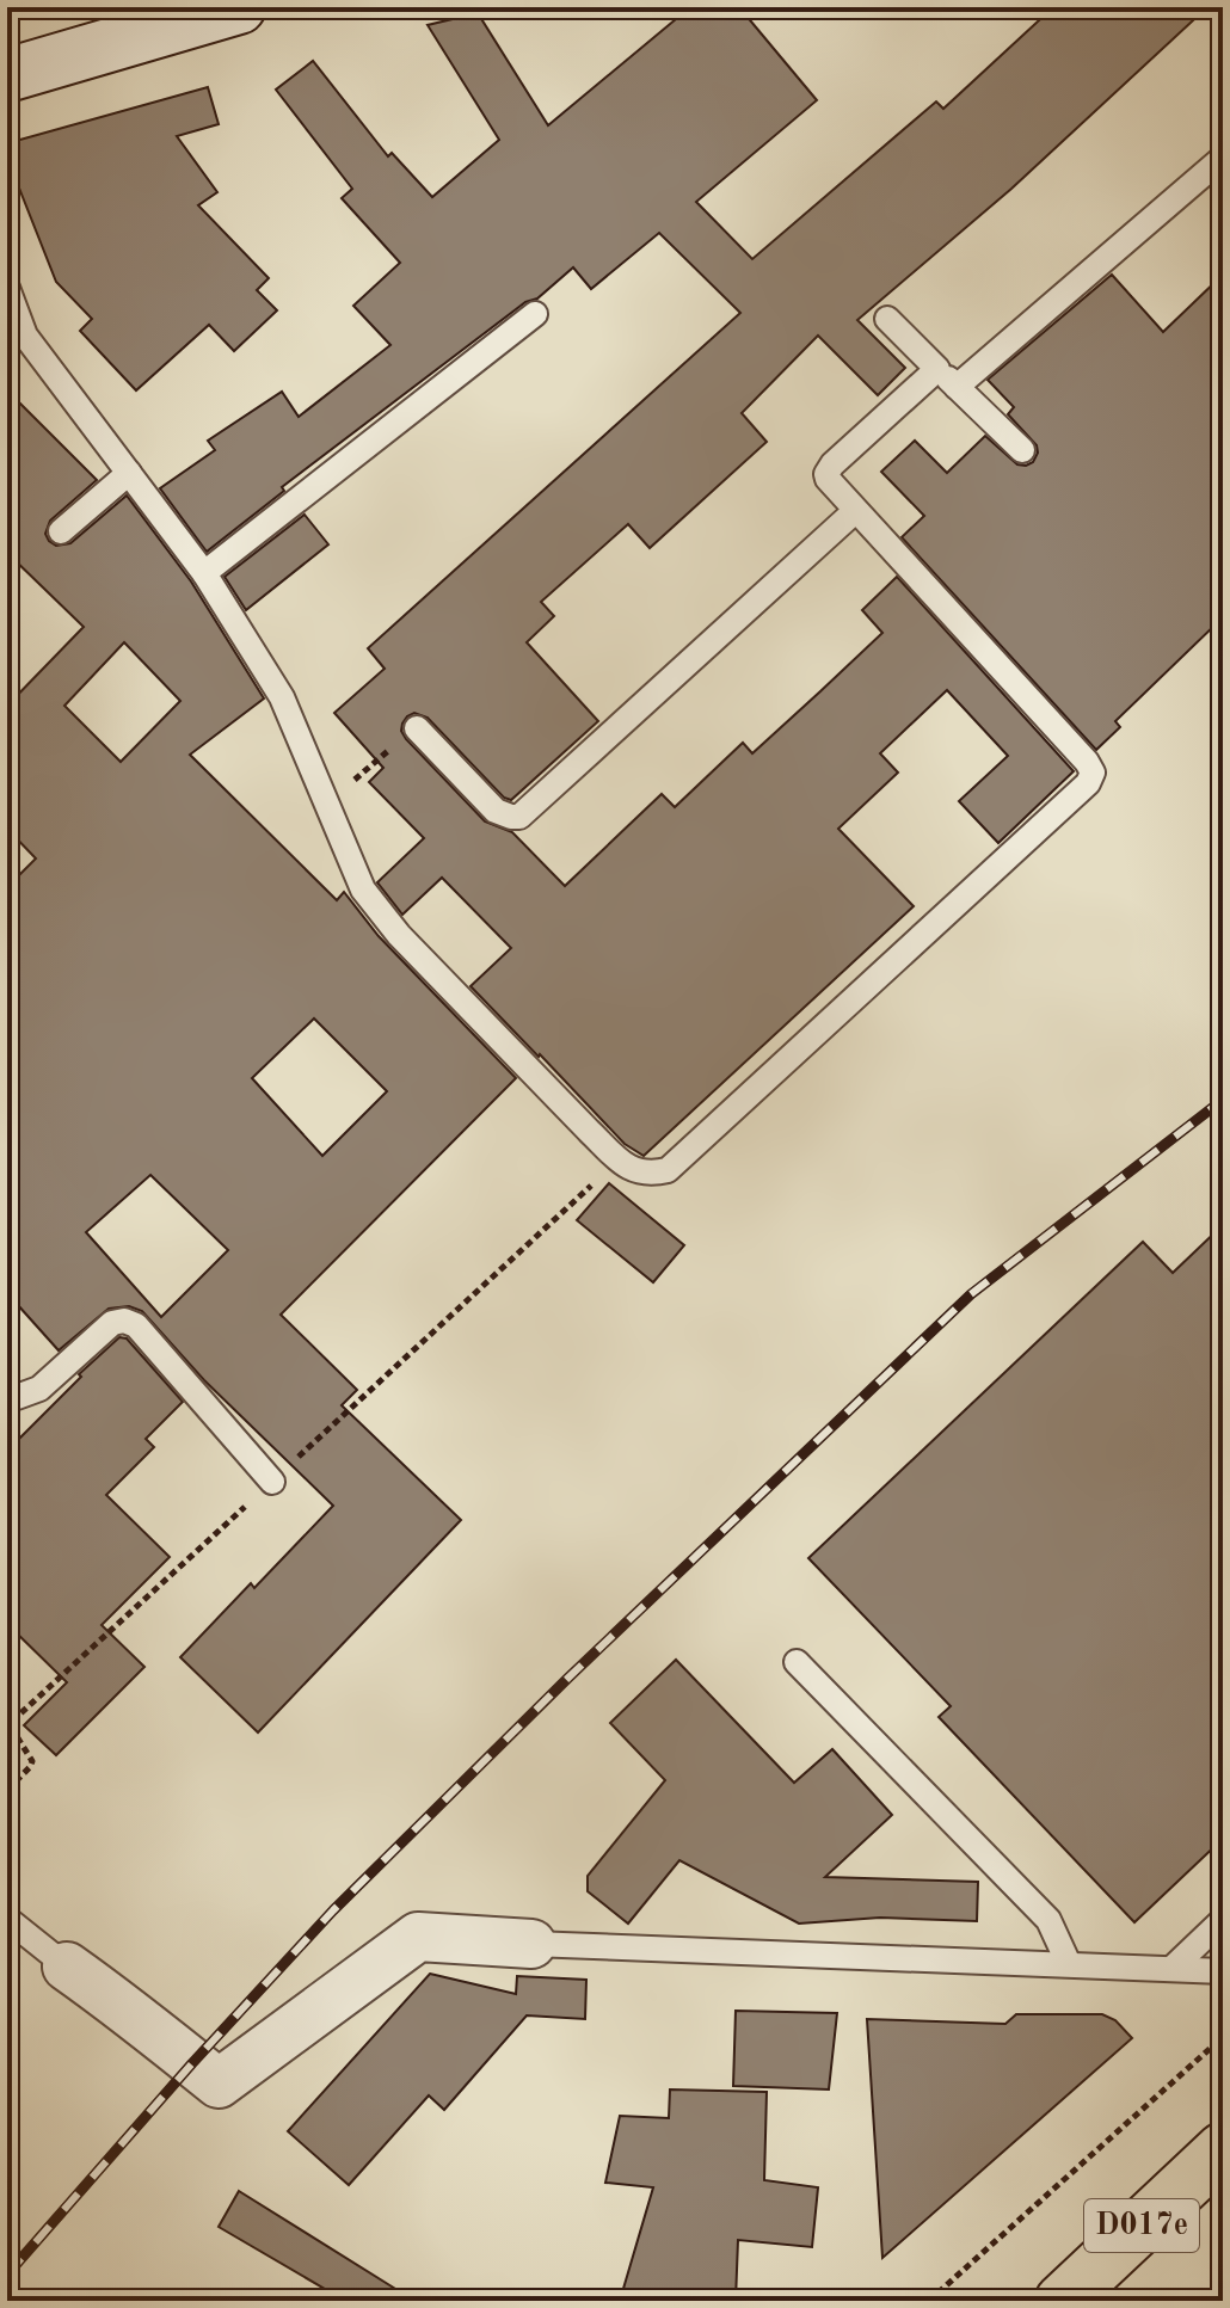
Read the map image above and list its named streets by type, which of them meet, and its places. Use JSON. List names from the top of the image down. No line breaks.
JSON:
{"streets":{"main road":["D017e"]}}
